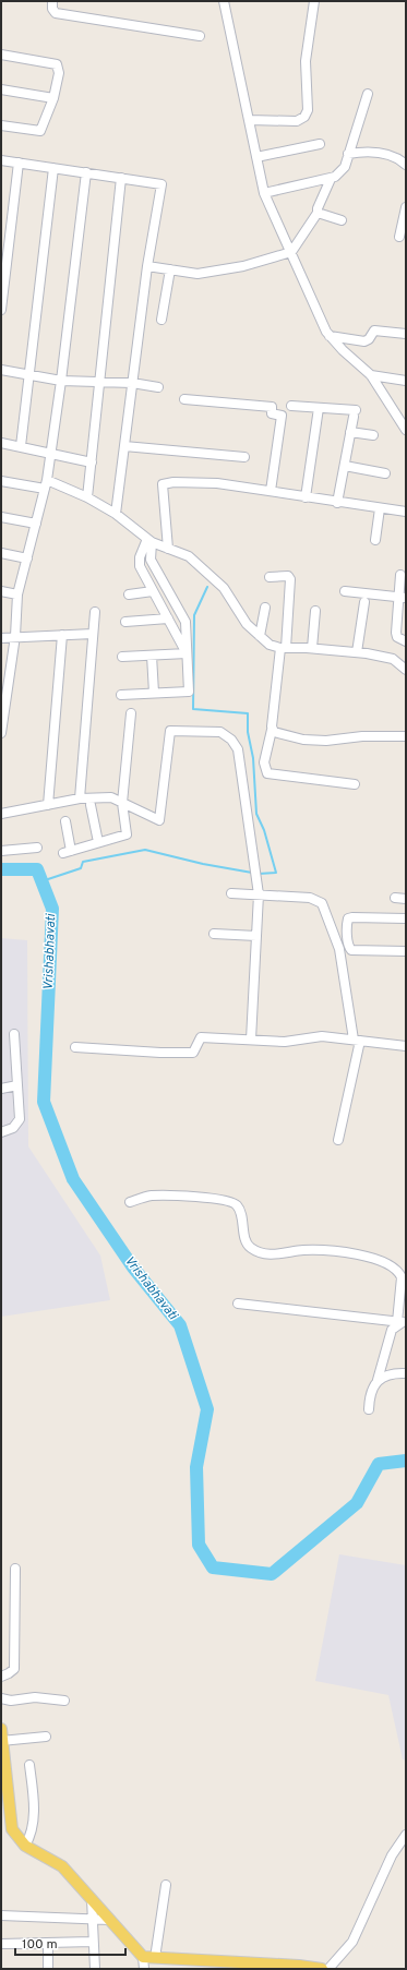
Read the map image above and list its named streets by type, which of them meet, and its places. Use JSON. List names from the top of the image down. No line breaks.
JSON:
{"water":["Vrishabhavati"],"scale_bar":"100 m"}
